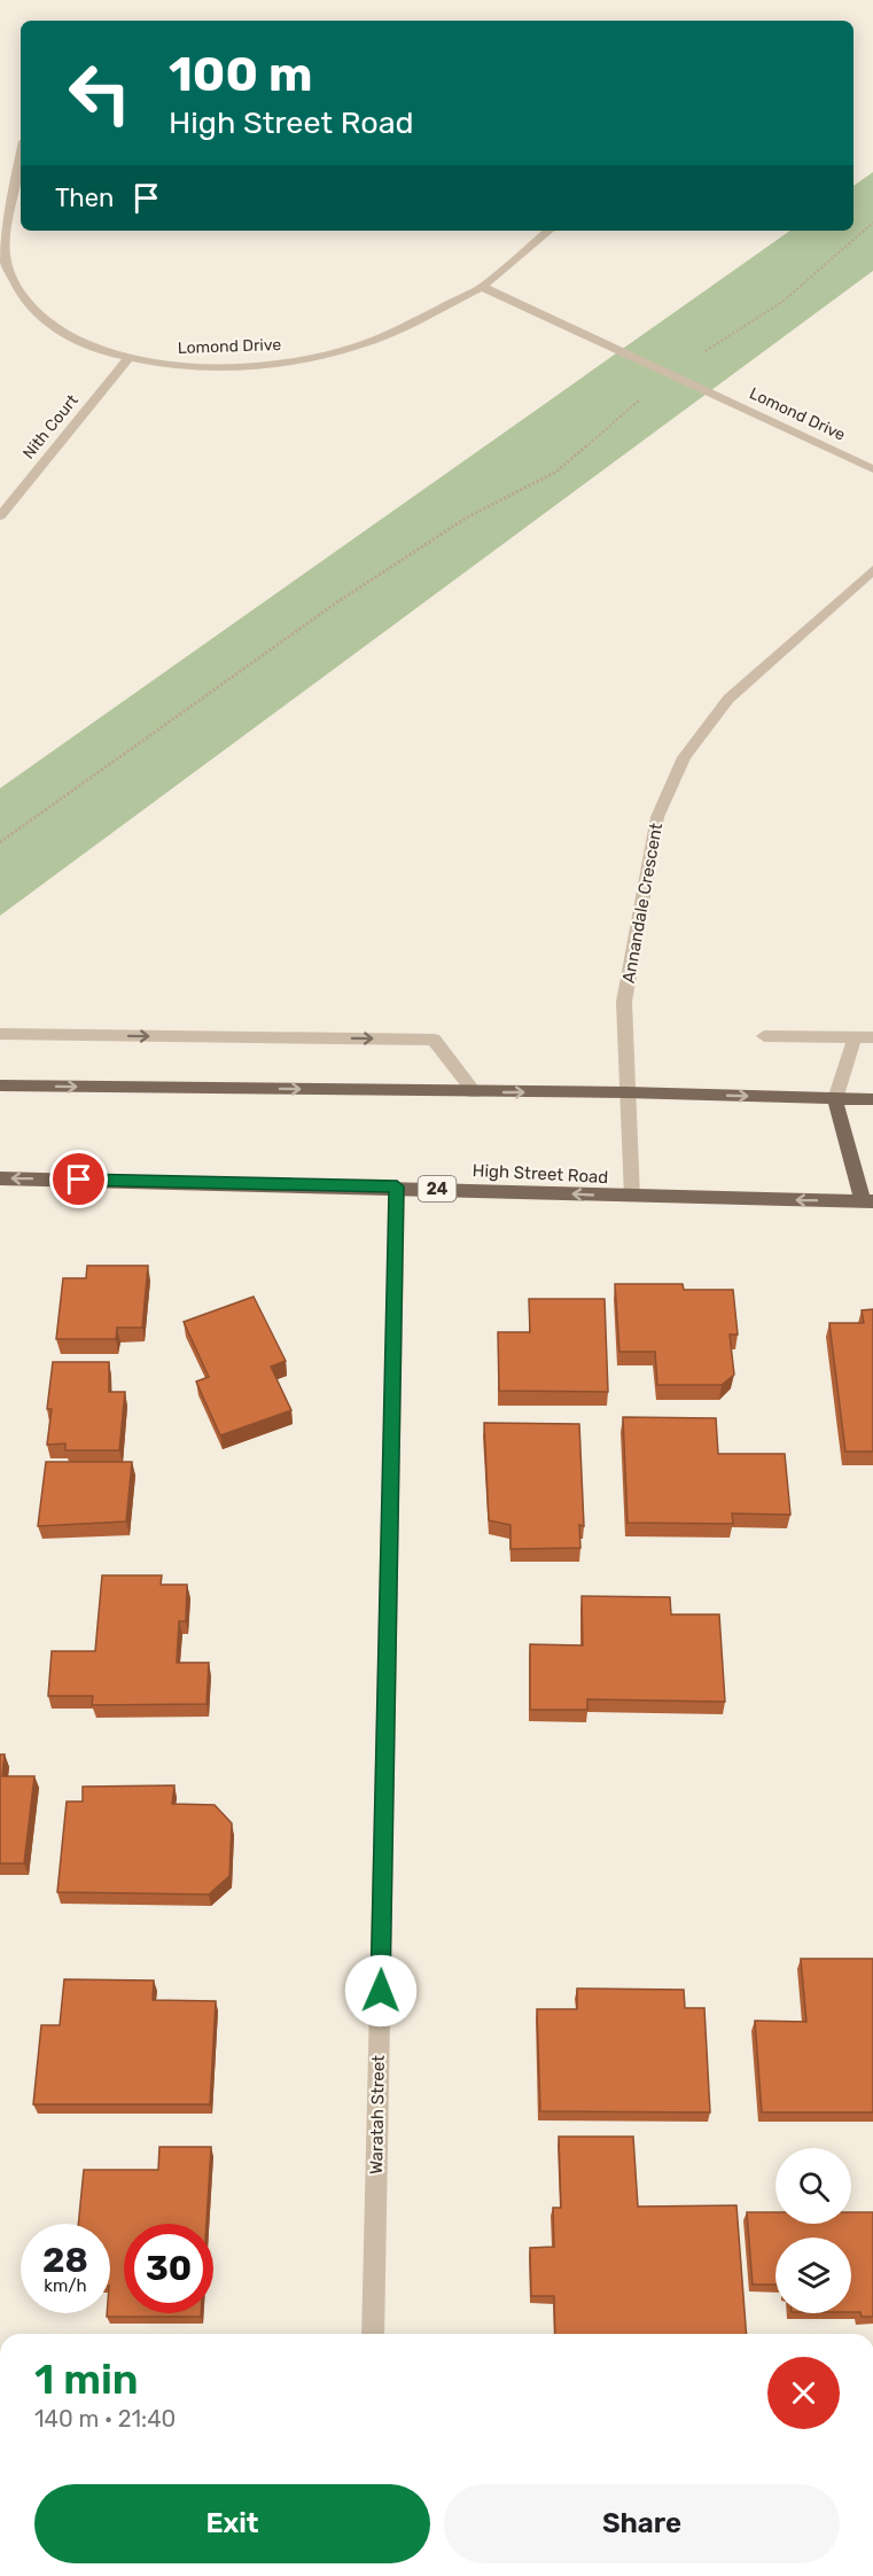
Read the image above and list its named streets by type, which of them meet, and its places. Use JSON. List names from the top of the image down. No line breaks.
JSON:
{"streets":{"main road":["High Street Road","24"],"street":["Lomond Drive","Nith Court","Annandale Crescent","Waratah Street"]},"crossings":[["Lomond Drive","Nith Court"],["Annandale Crescent","High Street Road"],["High Street Road","Waratah Street"]],"page":{"turn":["100 m","High Street Road"],"then":"Then","speed":"28 km/h","limit":"30","heading":["1 min","140 m · 21:40"],"buttons":["Exit","Share"]}}
